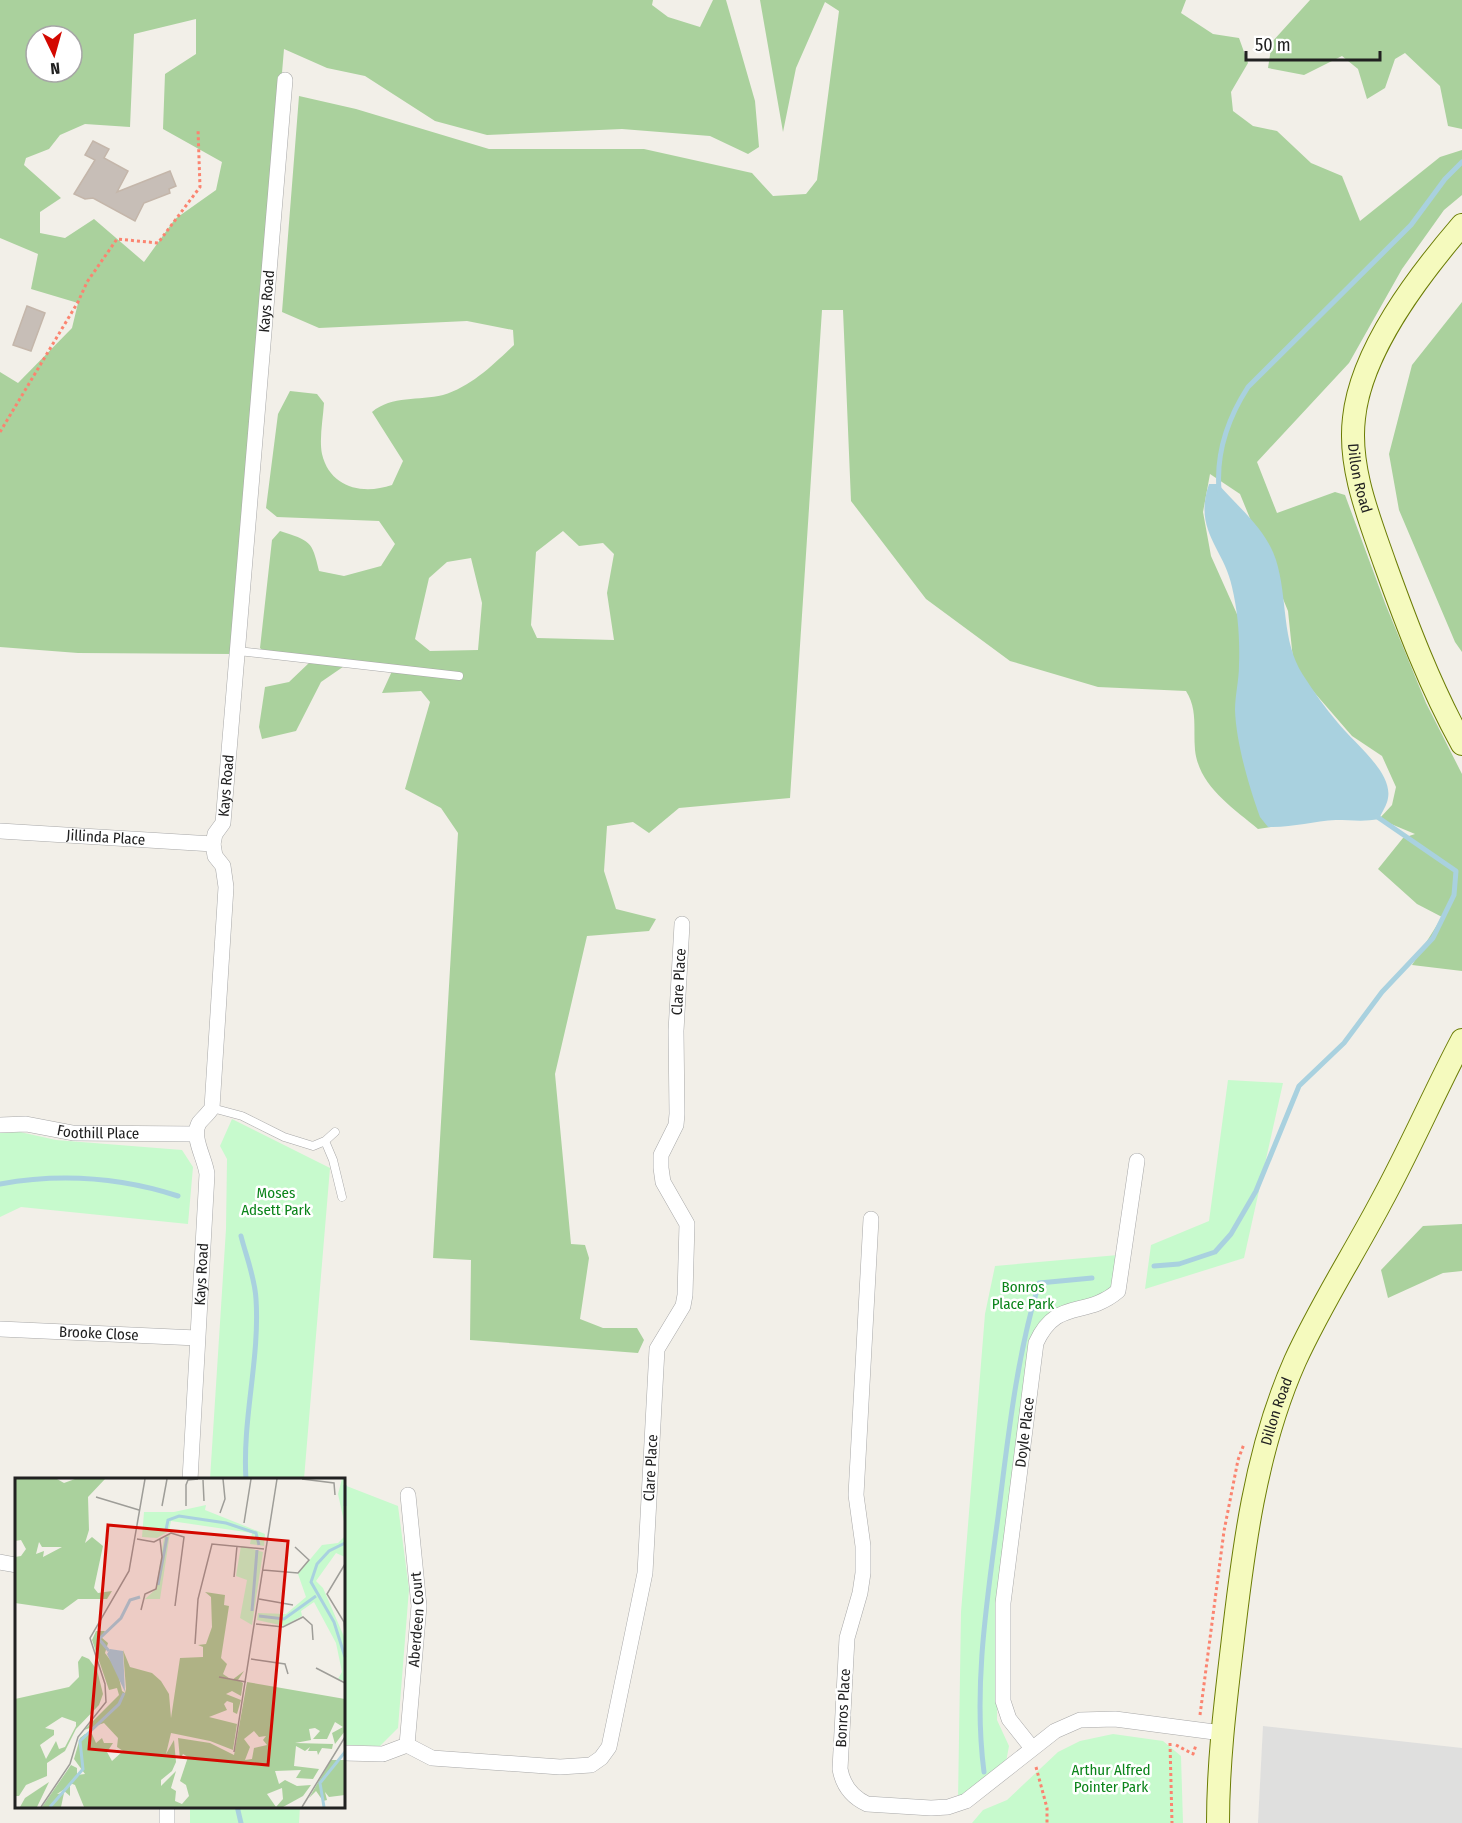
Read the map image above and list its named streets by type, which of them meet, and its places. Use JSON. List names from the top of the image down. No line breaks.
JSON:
{"streets":{"main road":["Dillon Road"],"street":["Kays Road","Jillinda Place","Clare Place","Foothill Place","Brooke Close","Doyle Place","Aberdeen Court","Bonros Place"]},"crossings":[["Kays Road","Jillinda Place"],["Kays Road","Foothill Place"],["Kays Road","Brooke Close"],["Dillon Road","Bonros Place"],["Clare Place","Aberdeen Court"],["Doyle Place","Bonros Place"]],"parks":["Moses Adsett Park","Bonros Place Park","Arthur Alfred Pointer Park"],"scale_bar":"50 m","north":"bottom"}
